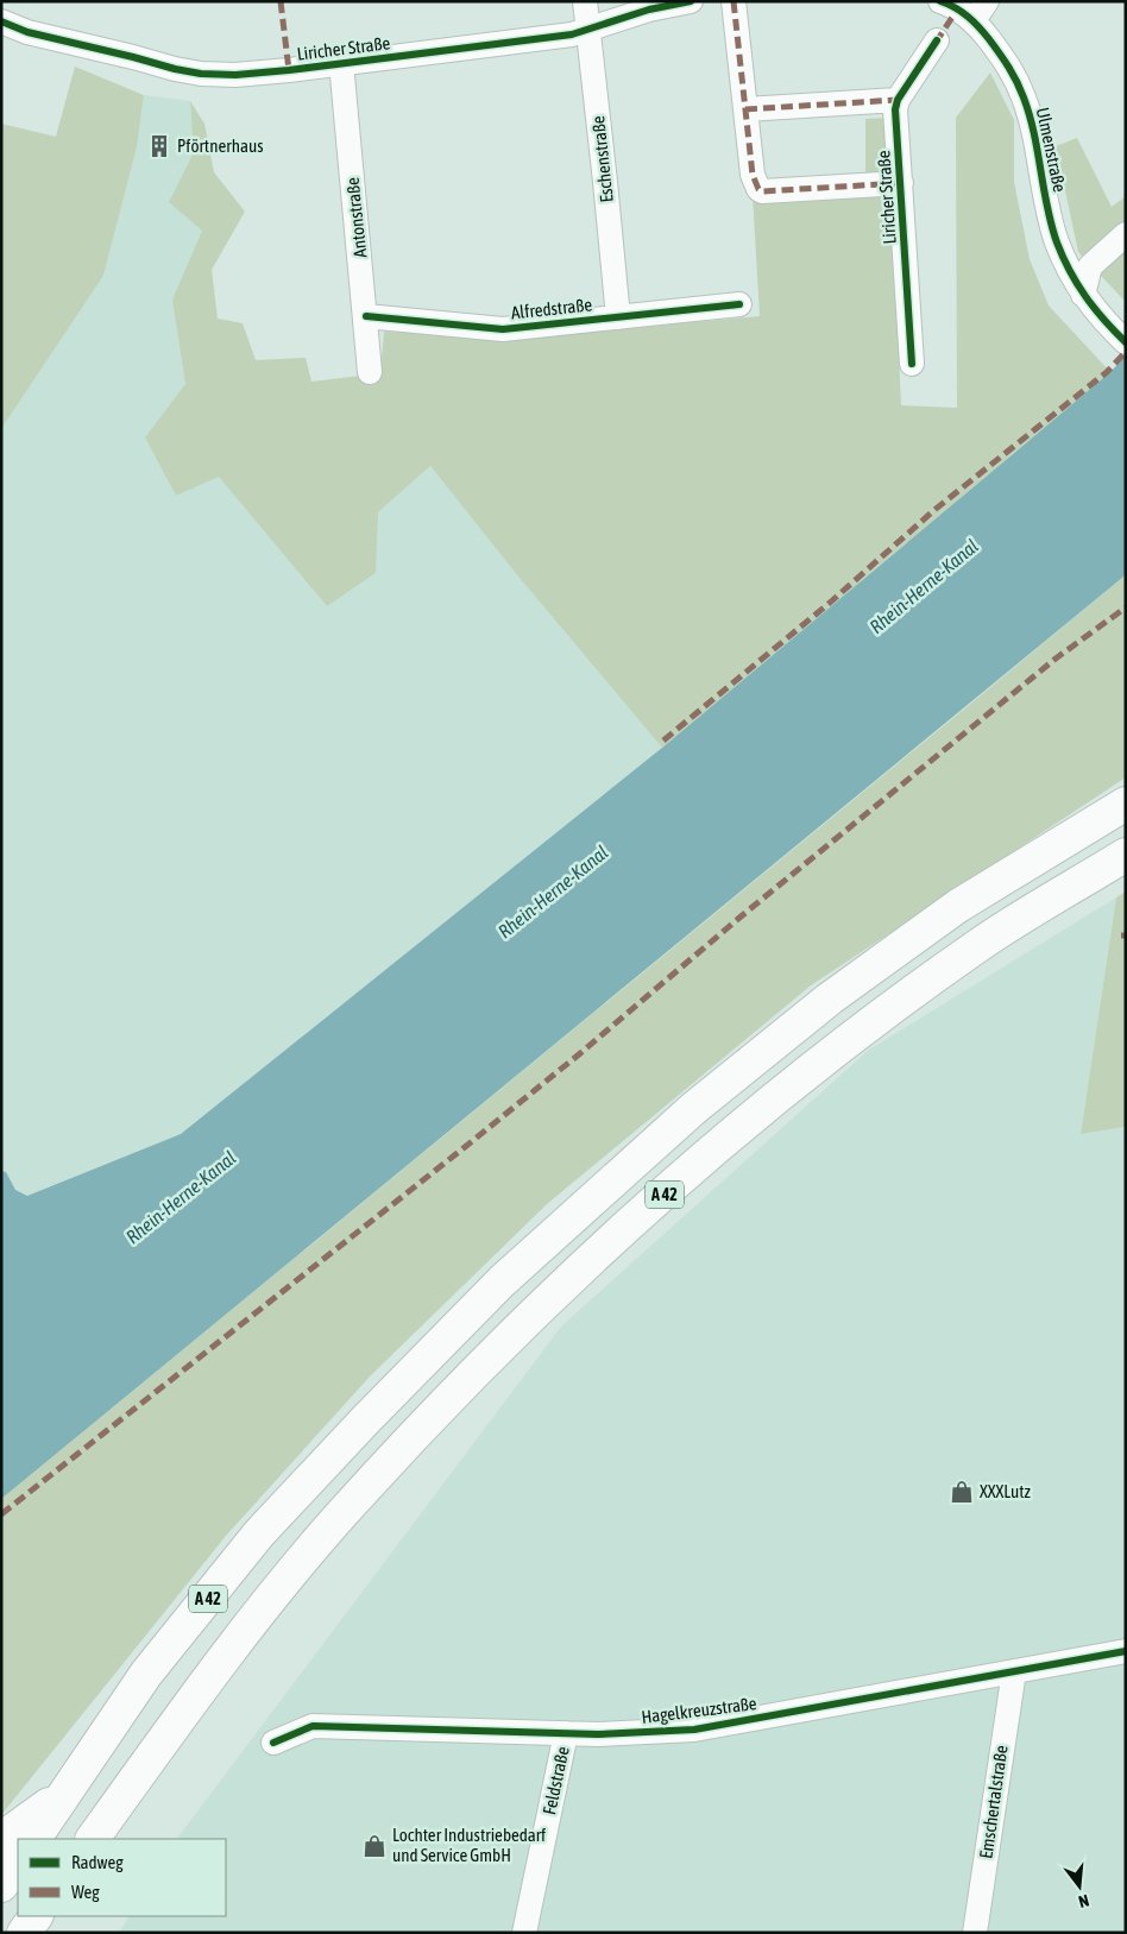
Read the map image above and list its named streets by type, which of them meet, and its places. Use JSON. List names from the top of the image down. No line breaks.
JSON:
{"streets":{"highway":["A 42"],"street":["Liricher Straße","Ulmenstraße","Eschenstraße","Antonstraße","Alfredstraße","Hagelkreuzstraße","Feldstraße","Emschertalstraße"]},"crossings":[["Liricher Straße","Eschenstraße"],["Liricher Straße","Antonstraße"],["Eschenstraße","Alfredstraße"],["Antonstraße","Alfredstraße"],["Hagelkreuzstraße","Feldstraße"],["Hagelkreuzstraße","Emschertalstraße"]],"water":["Rhein-Herne-Kanal"],"places":{"building":["Pförtnerhaus"],"shop":["XXXLutz","Lochter Industriebedarf und Service GmbH"]},"legend":["Radweg","Weg"],"north":"bottom"}
